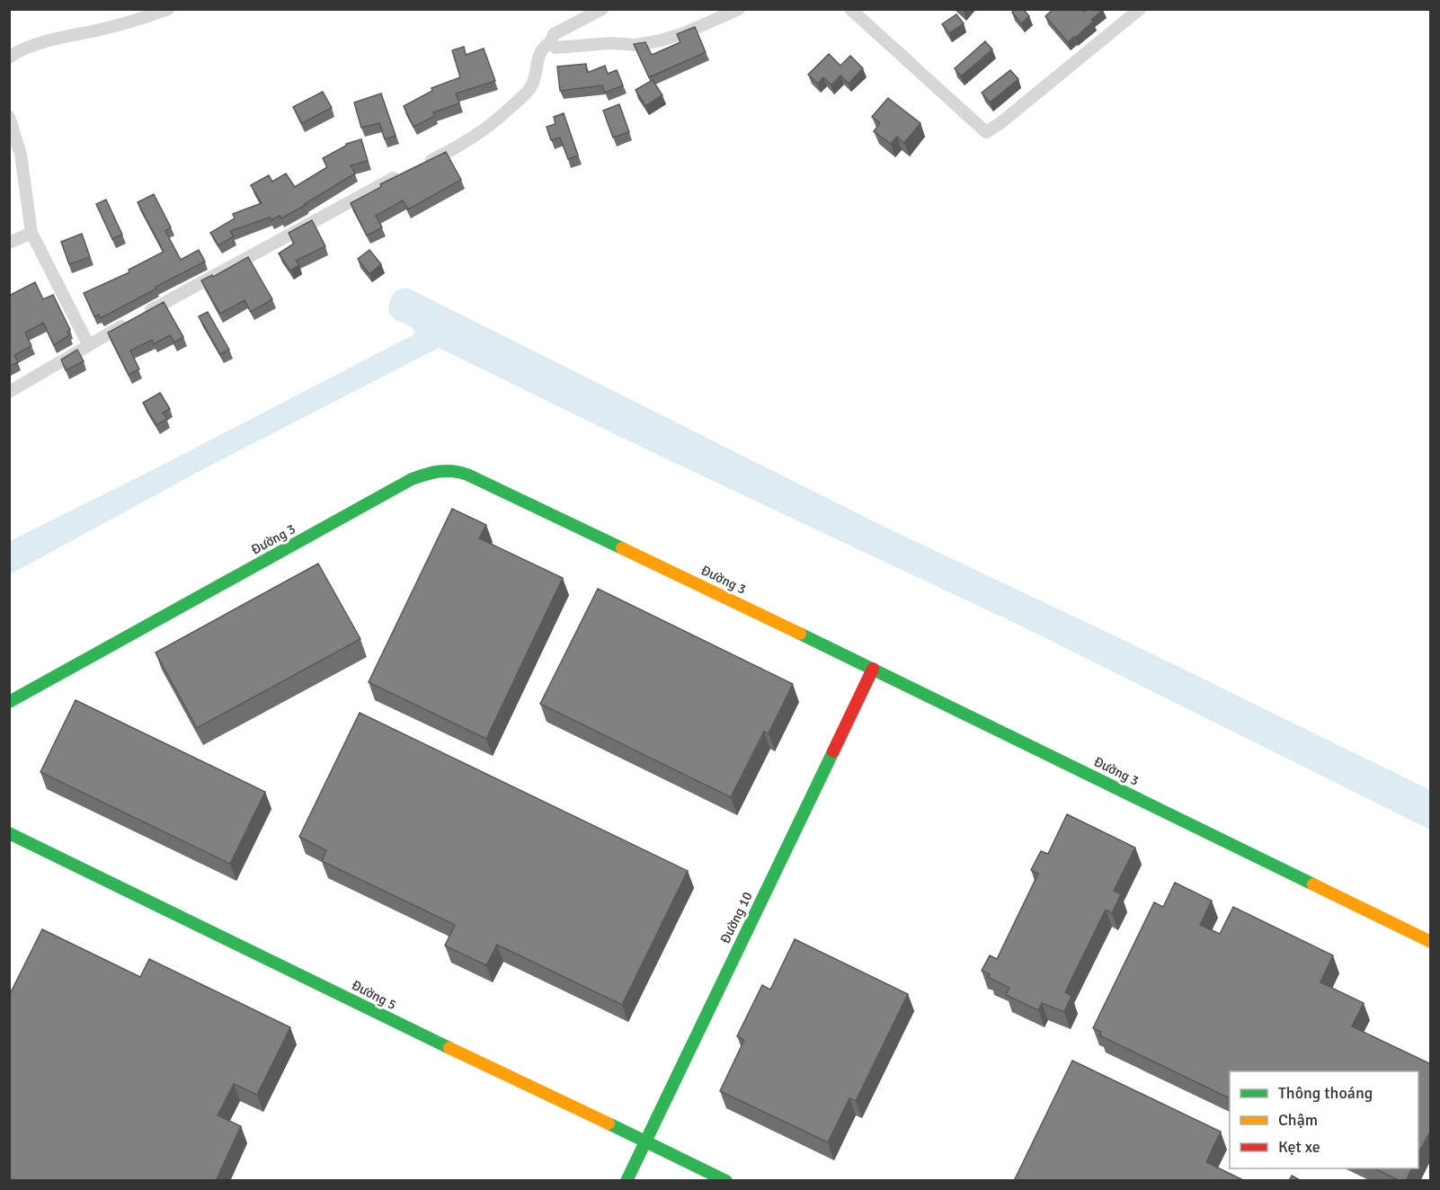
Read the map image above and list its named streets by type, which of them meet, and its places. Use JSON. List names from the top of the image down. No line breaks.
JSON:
{"streets":{"street":["Đường 3","Đường 10","Đường 5"]},"crossings":[["Đường 3","Đường 10"],["Đường 10","Đường 5"]],"legend":["Thông thoáng","Chậm","Kẹt xe"]}
